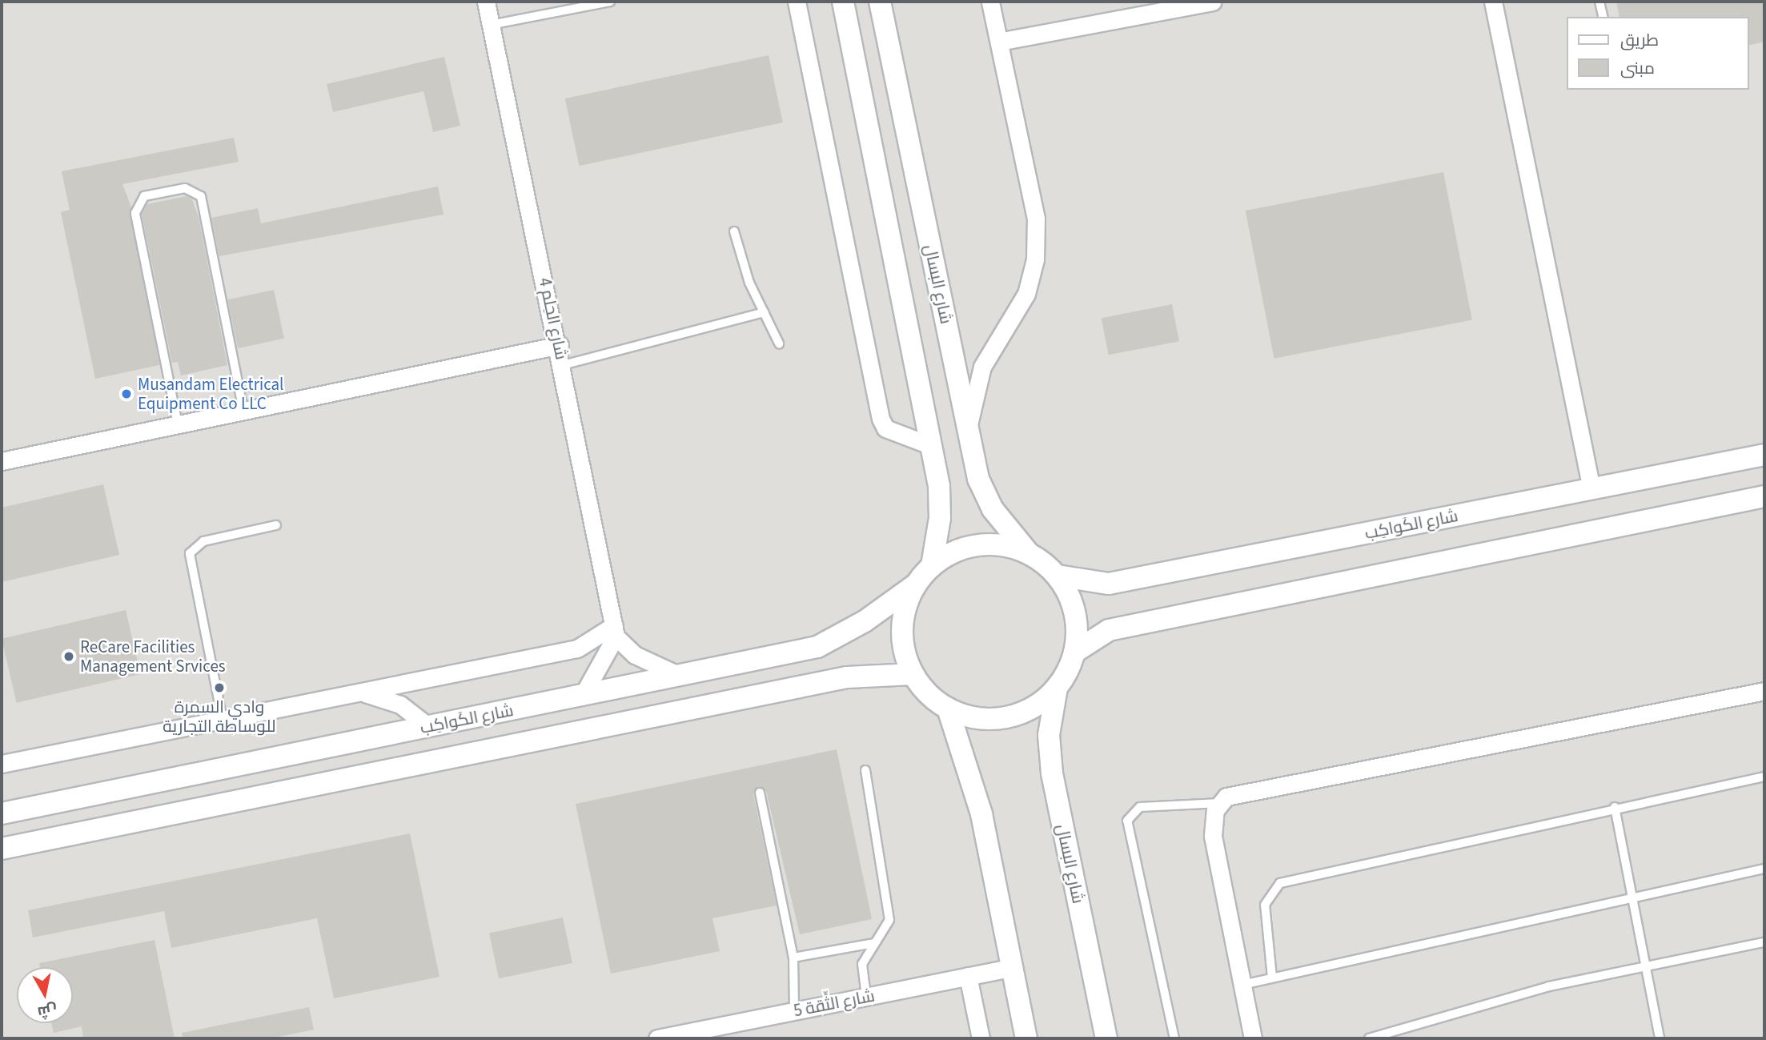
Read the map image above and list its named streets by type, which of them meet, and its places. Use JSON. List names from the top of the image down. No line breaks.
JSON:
{"streets":{"street":["شارع البسال","شارع الحِلم 4","شارع الكَواكِب","شارع الثِّقة 5"]},"crossings":[["شارع البسال","شارع الكَواكِب"]],"places":["Musandam Electrical Equipment Co LLC","ReCare Facilities Management Srvices","وادي السمرة للوساطة التجارية"],"legend":["طريق","مبنى"],"north":"bottom"}
